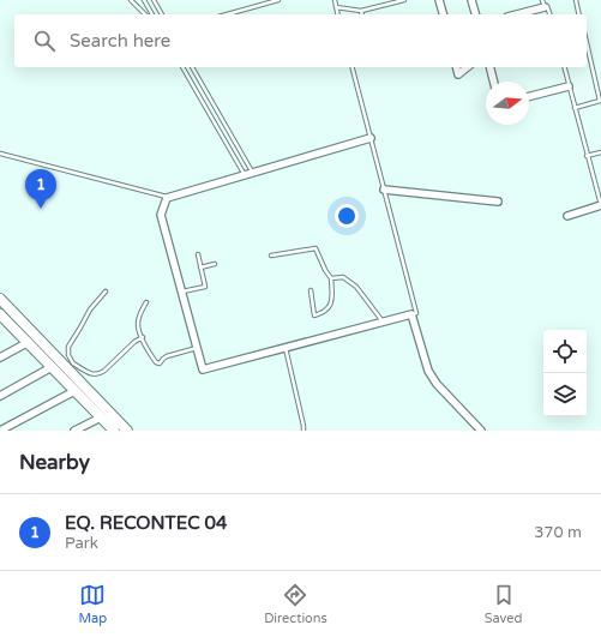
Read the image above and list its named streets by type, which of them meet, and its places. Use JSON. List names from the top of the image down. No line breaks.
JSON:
{"north":"right","page":{"search":"Search here","pins":"1","heading":"Nearby","list":[{"mark":"1","name":"EQ. RECONTEC 04","note":"Park","value":"370 m"}],"nav":["Map","Directions","Saved"]}}
